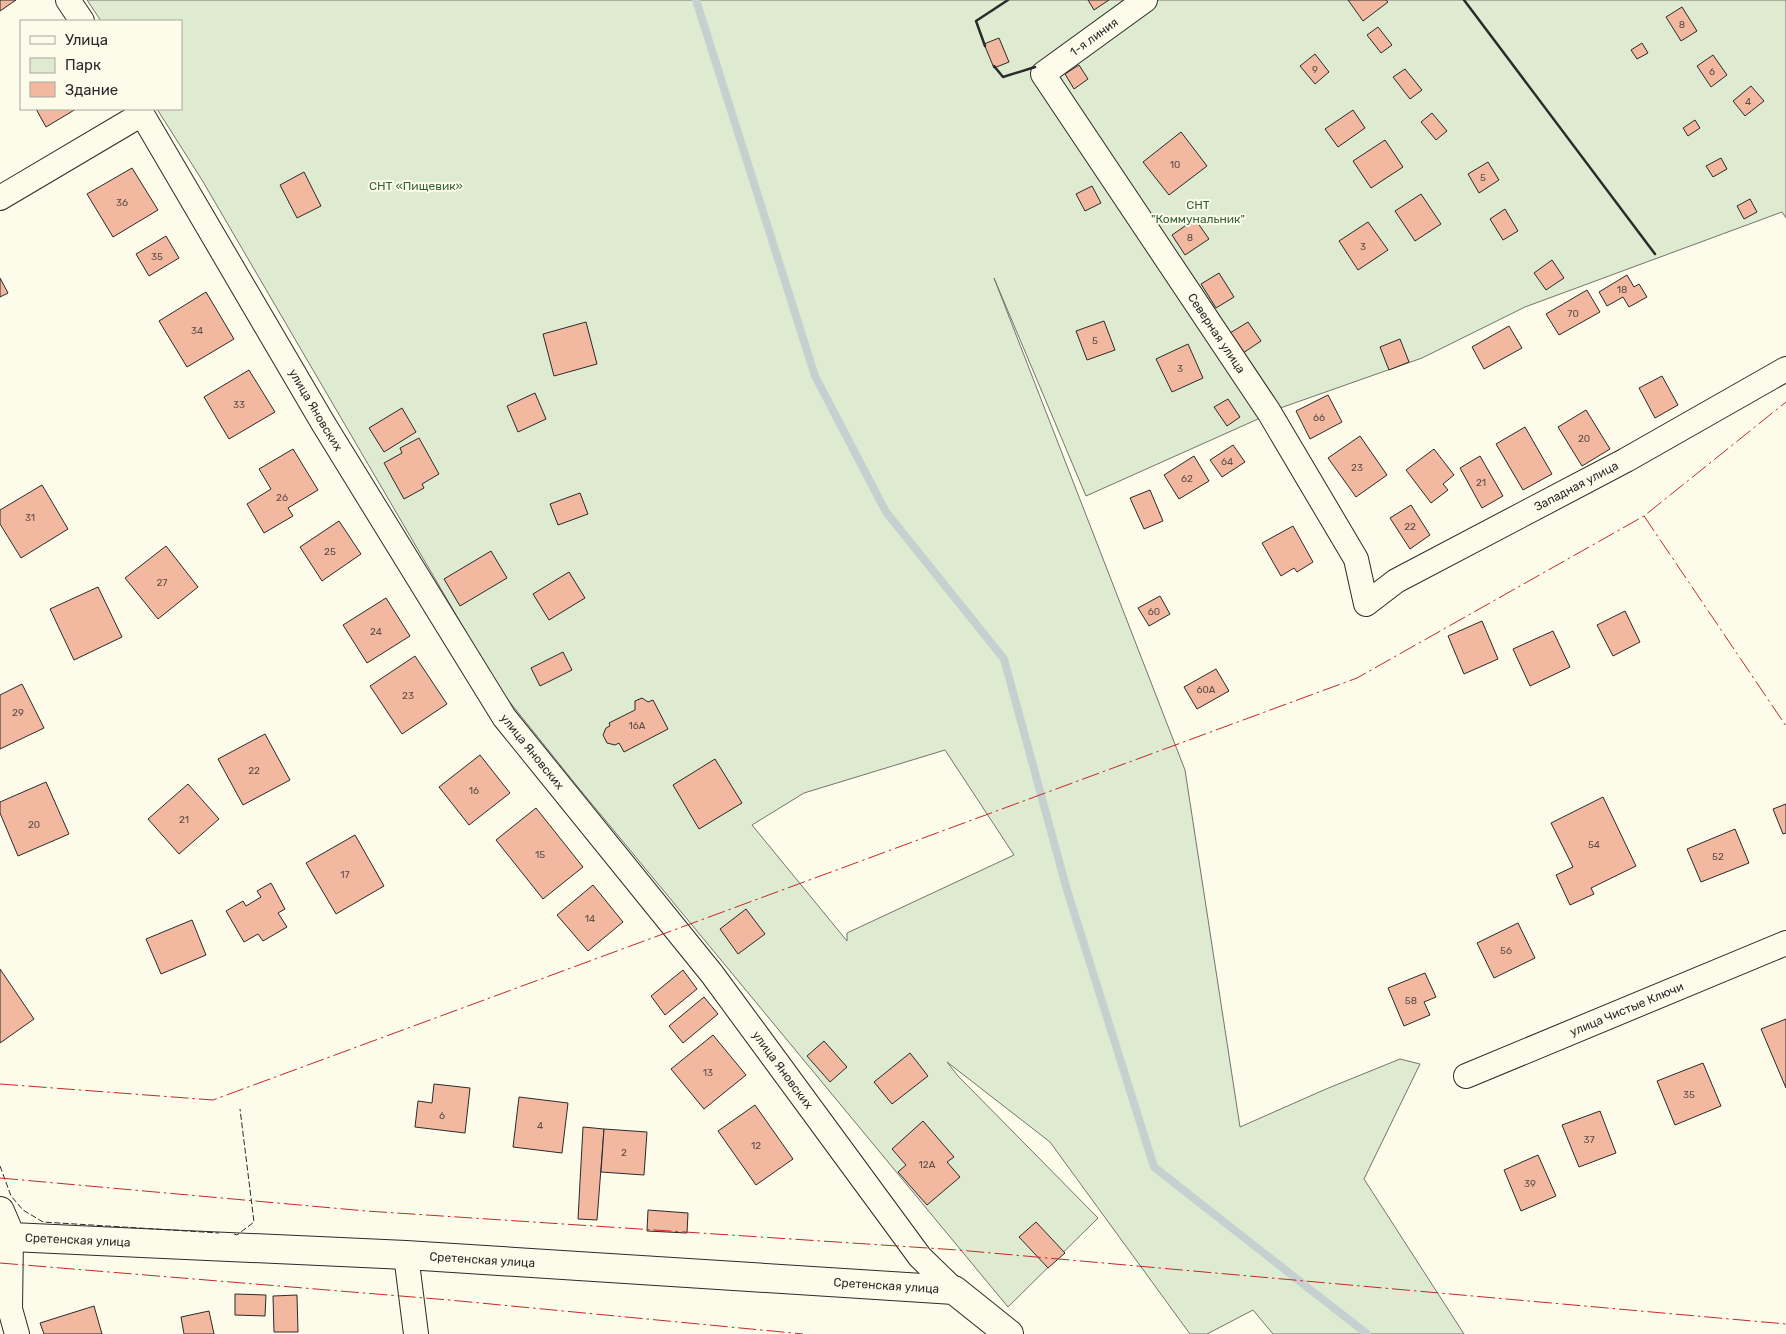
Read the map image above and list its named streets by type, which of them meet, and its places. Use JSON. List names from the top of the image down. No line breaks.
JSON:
{"streets":{"street":["1-я линия","Северная улица","улица Яновских","Западная улица","улица Чистые Ключи","Сретенская улица"]},"crossings":[["1-я линия","Северная улица"],["Северная улица","Западная улица"],["улица Яновских","Сретенская улица"]],"parks":["СНТ «Пищевик»","СНТ \"Коммунальник\""],"house_numbers":["8","9","6","4","10","5","36","8","3","35","18","70","34","5","3","33","66","20","64","23","62","21","26","31","22","25","27","60","24","60А","23","29","16А","22","16","21","20","54","15","52","17","14","56","58","13","35","6","4","37","12","2","12А","39"],"legend":["Улица","Парк","Здание"]}
